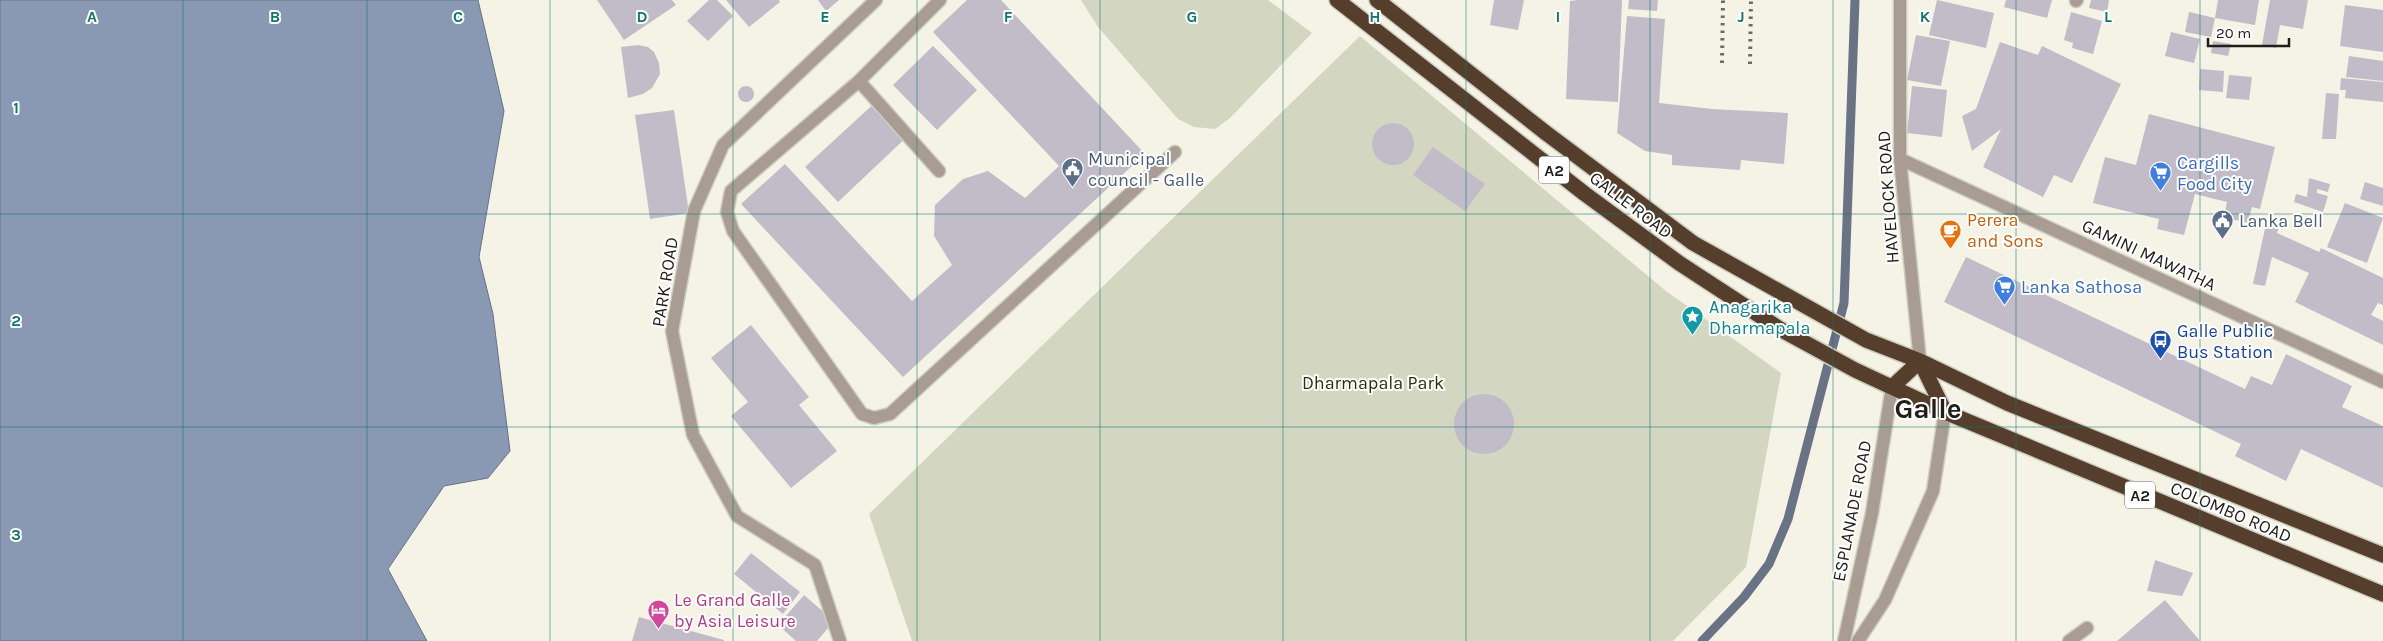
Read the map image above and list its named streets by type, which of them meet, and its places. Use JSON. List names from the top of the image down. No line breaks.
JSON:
{"streets":{"highway":["A2","GALLE ROAD","COLOMBO ROAD"],"street":["HAVELOCK ROAD","GAMINI MAWATHA","PARK ROAD","ESPLANADE ROAD"]},"crossings":[["HAVELOCK ROAD","GALLE ROAD"],["HAVELOCK ROAD","GAMINI MAWATHA"],["HAVELOCK ROAD","COLOMBO ROAD"],["GALLE ROAD","ESPLANADE ROAD"],["GALLE ROAD","COLOMBO ROAD"],["ESPLANADE ROAD","COLOMBO ROAD"]],"districts":["Galle"],"parks":["Dharmapala Park"],"places":{"public building":["Municipal council - Galle","Lanka Bell"],"supermarket":["Cargills Food City","Lanka Sathosa"],"cafe":["Perera and Sons"],"place":["Anagarika Dharmapala"],"bus stop":["Galle Public Bus Station"],"hotel":["Le Grand Galle by Asia Leisure"]},"scale_bar":"20 m","grid":{"columns":["A","B","C","D","E","F","G","H","I","J","K","L"],"rows":["1","2","3"]}}
